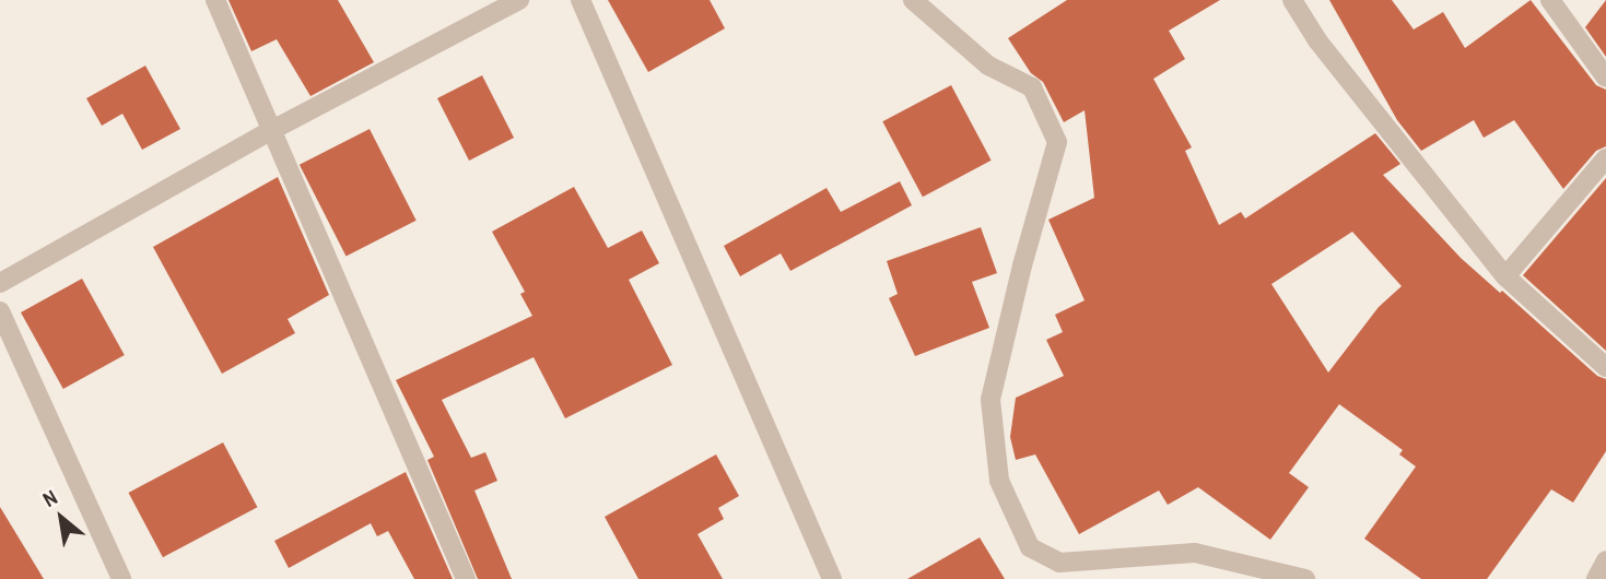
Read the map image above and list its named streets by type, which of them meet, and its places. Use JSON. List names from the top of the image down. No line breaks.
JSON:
{"north":"top left"}
